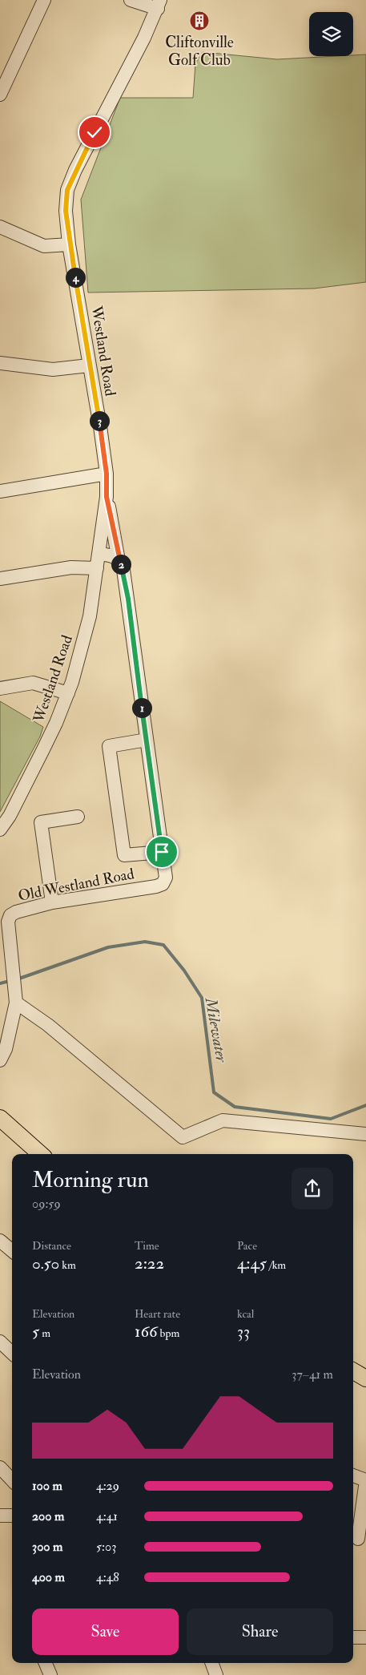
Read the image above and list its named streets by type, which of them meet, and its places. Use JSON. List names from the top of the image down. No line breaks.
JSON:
{"streets":{"street":["Westland Road","Old Westland Road"]},"crossings":[["Westland Road","Old Westland Road"]],"water":["Milewater"],"places":{"building":["Cliftonville Golf Club"]},"page":{"pins":["4","3","2","1"],"heading":["Morning run","09:59"],"stats":[["Distance","0.50 km"],["Time","2:22"],["Pace","4:45 /km"],["Elevation","5 m"],["Heart rate","166 bpm"],["kcal","33"]],"chart":["Elevation","37–41 m"],"list":[{"name":"100 m","note":"4:29"},{"name":"200 m","note":"4:41"},{"name":"300 m","note":"5:03"},{"name":"400 m","note":"4:48"}],"buttons":["Save","Share"]}}
